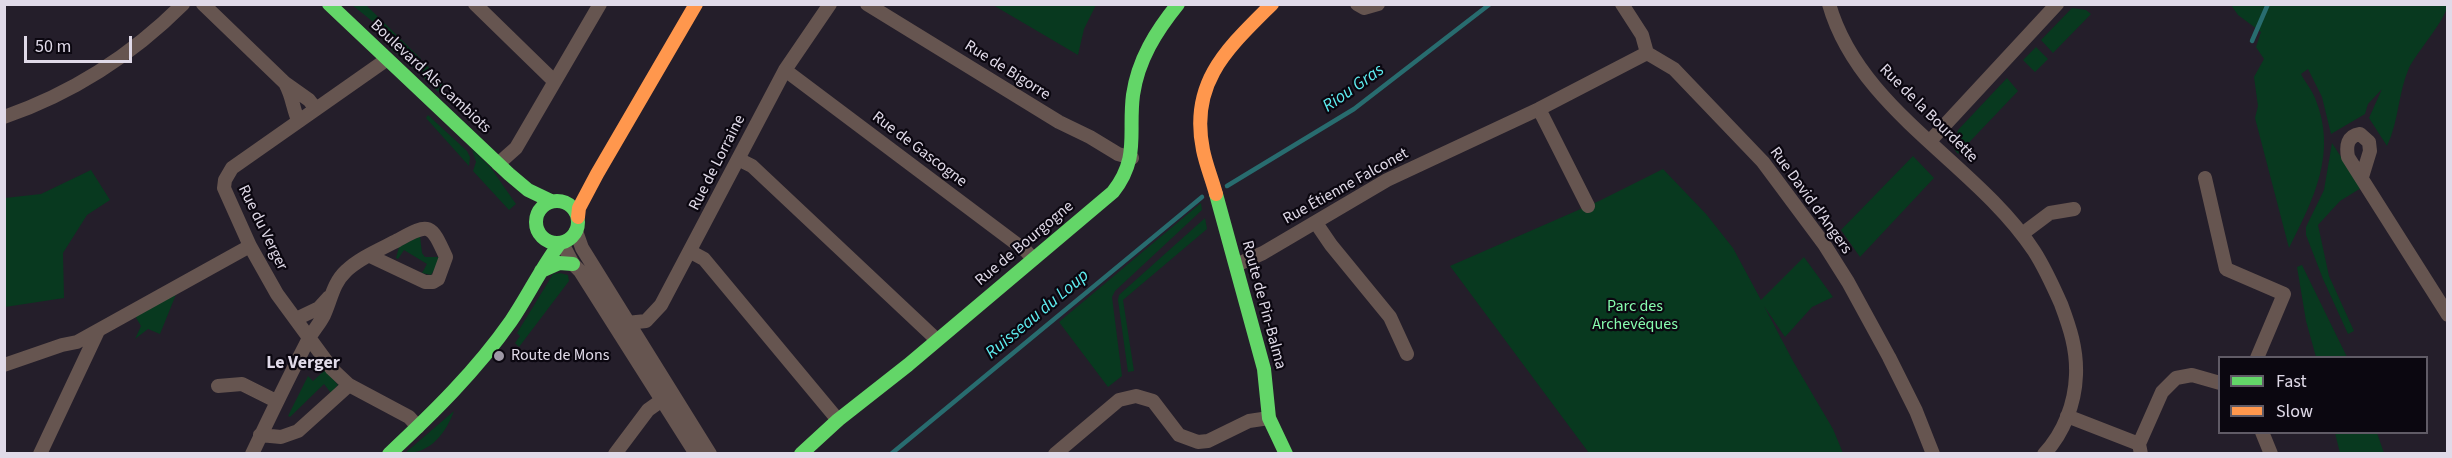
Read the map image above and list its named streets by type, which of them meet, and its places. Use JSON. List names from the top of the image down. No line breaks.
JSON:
{"streets":{"street":["Rue de Bigorre","Boulevard Als Cambiots","Rue de la Bourdette","Rue de Gascogne","Rue de Lorraine","Rue Étienne Falconet","Rue David d'Angers","Rue du Verger","Rue de Bourgogne","Route de Pin-Balma"]},"crossings":[["Rue de Bigorre","Rue de Bourgogne"],["Boulevard Als Cambiots","Rue du Verger"],["Rue de Gascogne","Rue de Lorraine"],["Rue de Gascogne","Rue de Bourgogne"],["Rue Étienne Falconet","Rue David d'Angers"],["Rue Étienne Falconet","Route de Pin-Balma"]],"districts":["Le Verger"],"water":["Riou Gras","Ruisseau du Loup"],"parks":["Parc des Archevêques"],"places":["Route de Mons"],"legend":["Fast","Slow"],"scale_bar":"50 m"}
